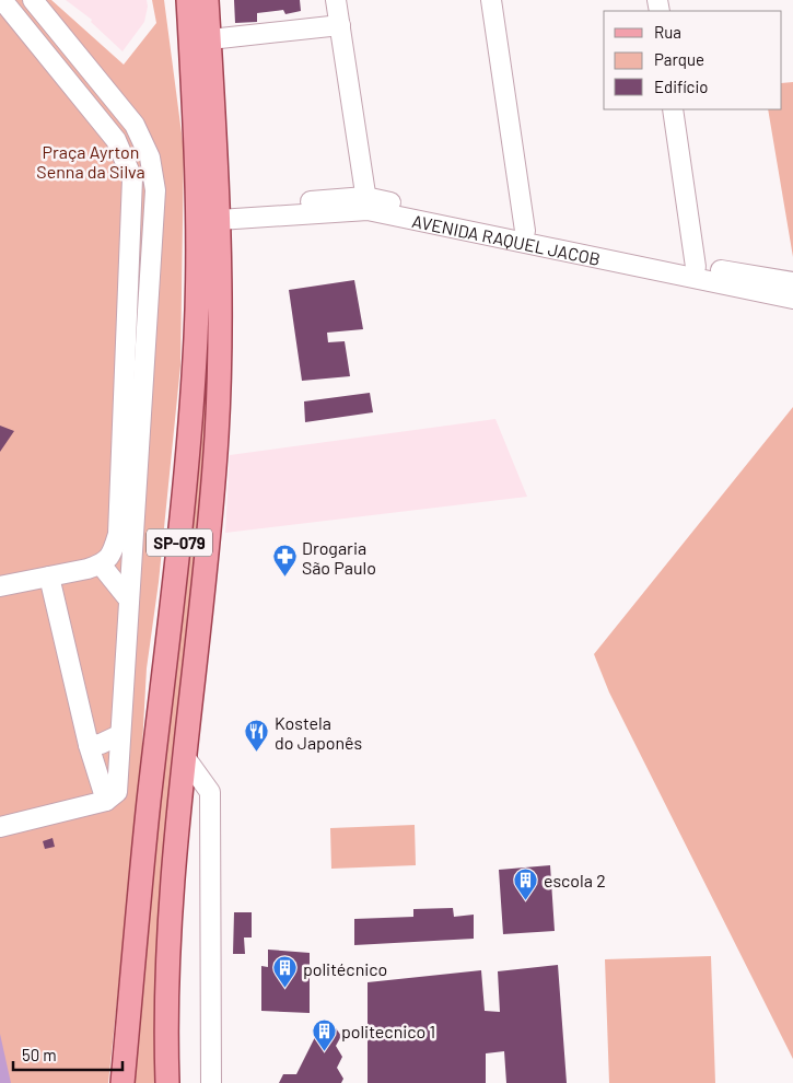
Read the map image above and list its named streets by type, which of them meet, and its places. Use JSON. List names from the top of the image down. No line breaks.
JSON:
{"streets":{"main road":["SP-079"],"street":["AVENIDA RAQUEL JACOB"]},"crossings":[["AVENIDA RAQUEL JACOB","SP-079"]],"parks":["Praça Ayrton Senna da Silva"],"places":{"pharmacy":["Drogaria São Paulo"],"restaurant":["Kostela do Japonês"],"building":["escola 2","politécnico","politecnico 1"]},"legend":["Rua","Parque","Edifício"],"scale_bar":"50 m"}
